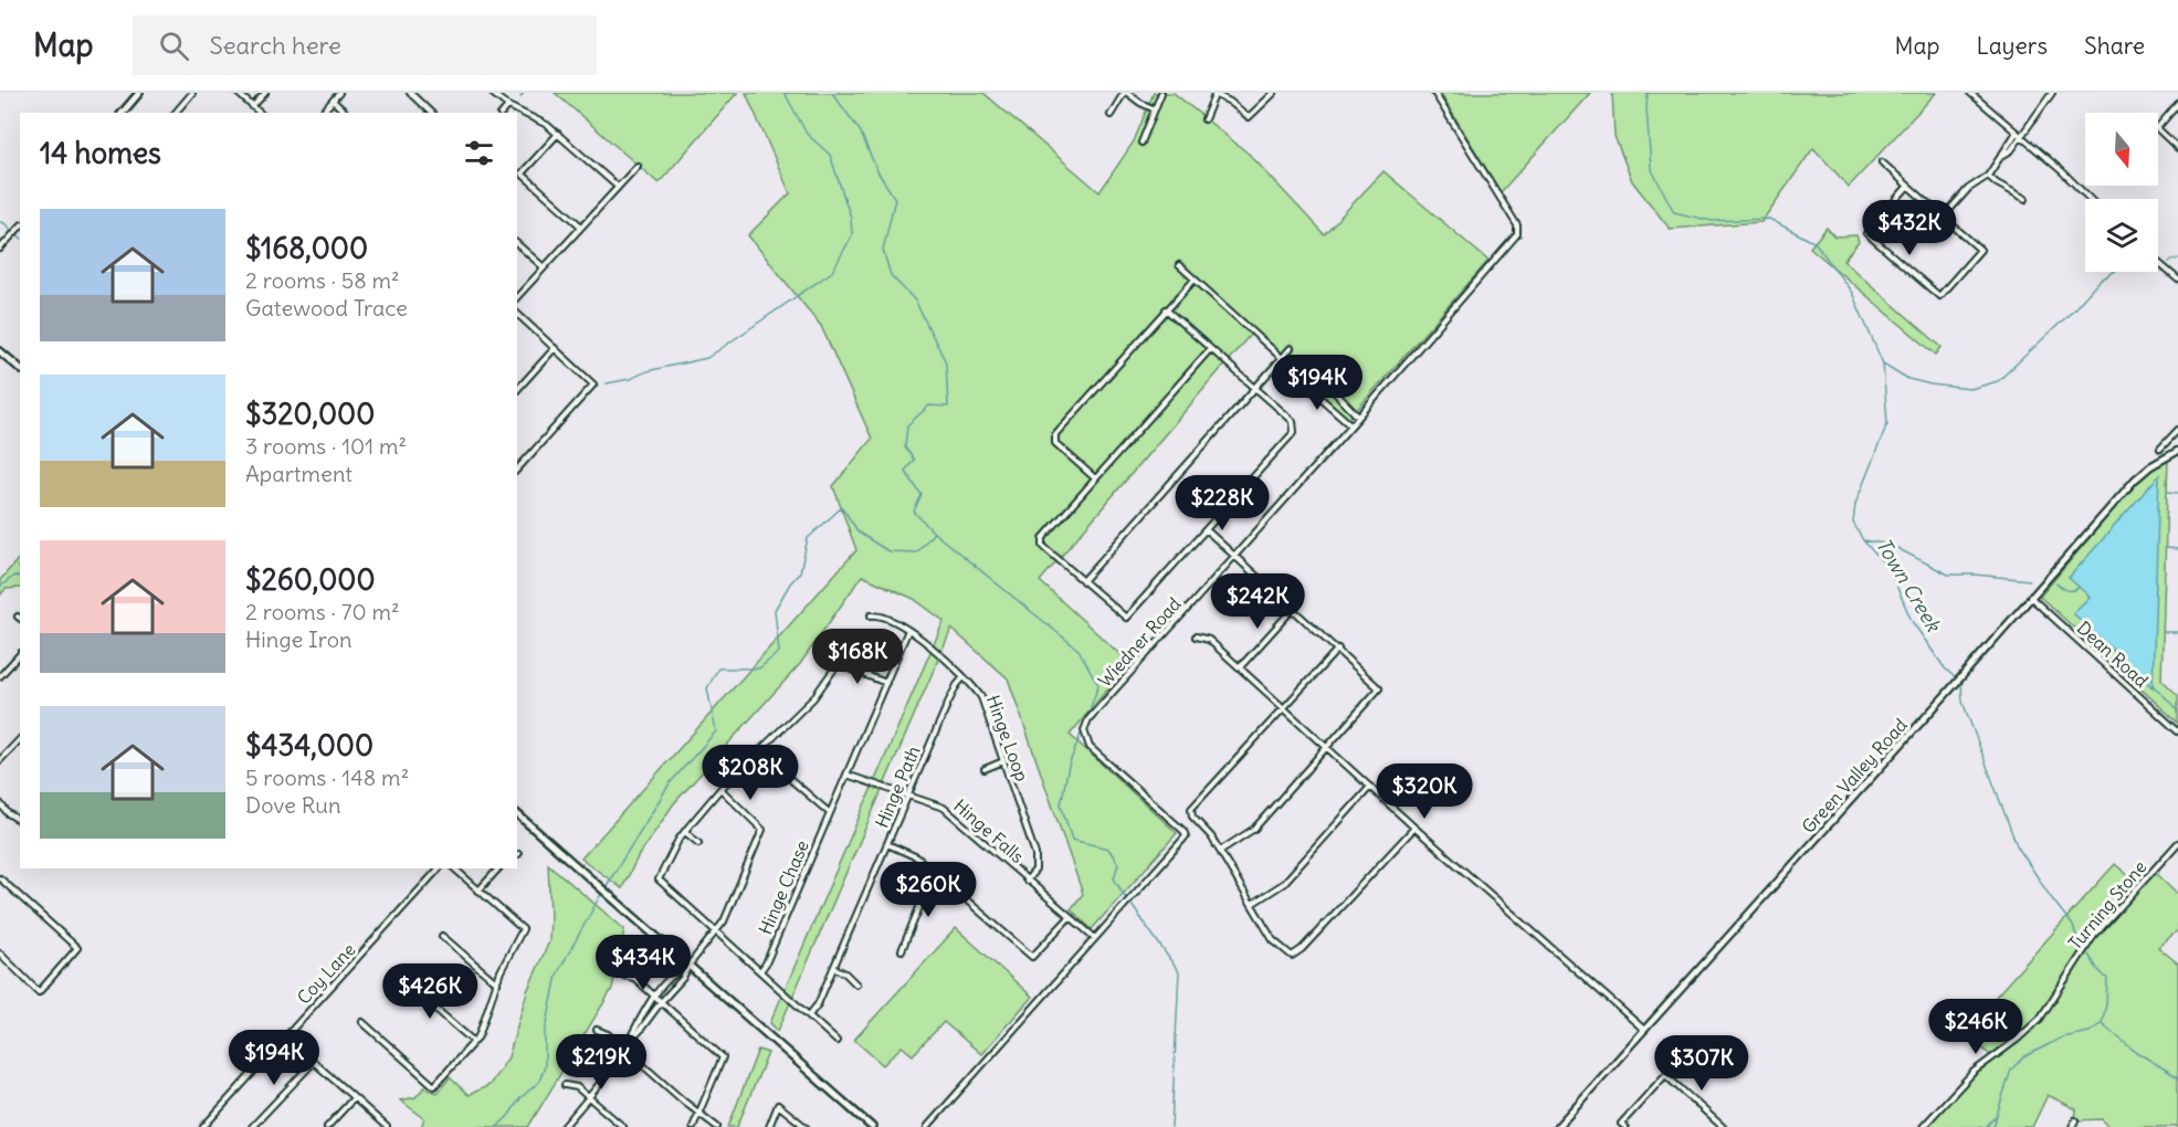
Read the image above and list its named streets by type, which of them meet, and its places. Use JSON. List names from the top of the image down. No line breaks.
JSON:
{"streets":{"street":["Wiedner Road","Dean Road","Hinge Loop","Green Valley Road","Hinge Path","Hinge Falls","Hinge Chase","Turning Stone","Coy Lane"]},"crossings":[["Wiedner Road","Hinge Falls"],["Dean Road","Green Valley Road"],["Hinge Loop","Hinge Path"],["Hinge Loop","Hinge Falls"],["Hinge Loop","Hinge Chase"],["Hinge Path","Hinge Falls"],["Hinge Falls","Hinge Chase"]],"water":["Town Creek"],"north":"bottom","page":{"header":"Map","search":"Search here","nav":["Map","Layers","Share"],"heading":"14 homes","list":[{"name":"$168,000","note":"2 rooms · 58 m² · Gatewood Trace"},{"name":"$320,000","note":"3 rooms · 101 m² · Apartment"},{"name":"$260,000","note":"2 rooms · 70 m² · Hinge Iron"},{"name":"$434,000","note":"5 rooms · 148 m² · Dove Run"}],"price":["$432K","$194K","$228K","$242K","$168K","$208K","$320K","$260K","$434K","$426K","$246K","$194K","$219K","$307K"]}}
